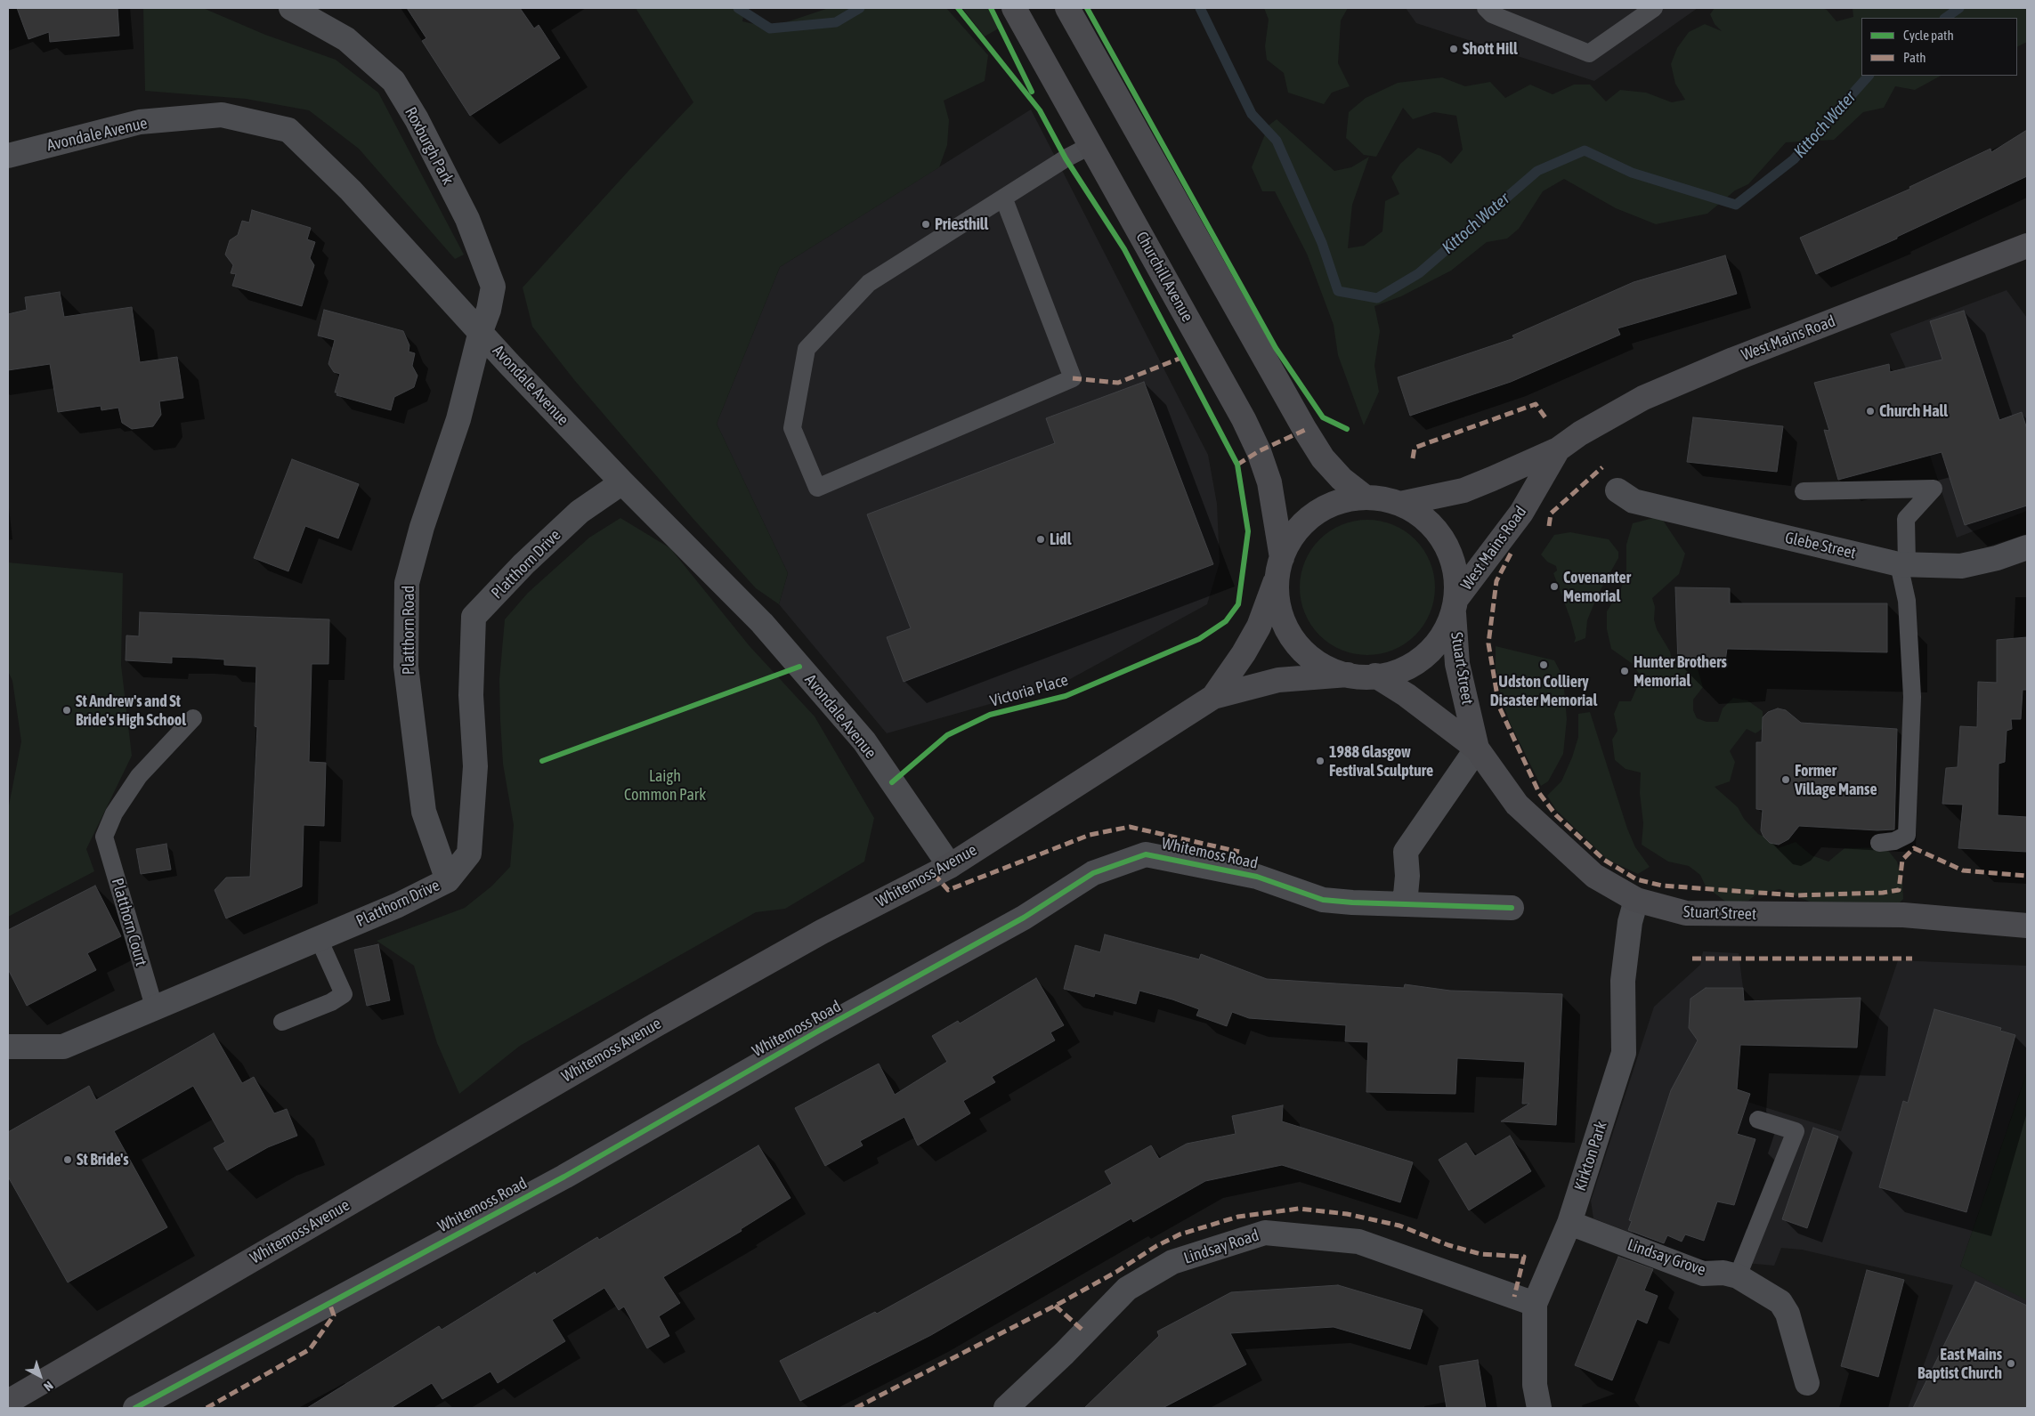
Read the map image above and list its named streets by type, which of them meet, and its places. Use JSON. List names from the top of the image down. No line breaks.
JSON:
{"streets":{"main road":["Churchill Avenue","West Mains Road","Stuart Street","Whitemoss Avenue"],"street":["Avondale Avenue","Roxburgh Park","Glebe Street","Platthorn Drive","Platthorn Road","Whitemoss Road","Kirkton Park","Lindsay Road","Lindsay Grove"],"lane":["Platthorn Court"],"cycle path":["Victoria Place"]},"crossings":[["Avondale Avenue","Roxburgh Park"],["Avondale Avenue","Platthorn Drive"],["Avondale Avenue","Platthorn Road"],["Avondale Avenue","Whitemoss Avenue"],["Roxburgh Park","Platthorn Road"],["Churchill Avenue","Whitemoss Avenue"],["West Mains Road","Stuart Street"],["West Mains Road","Whitemoss Avenue"],["Platthorn Drive","Platthorn Road"],["Platthorn Drive","Platthorn Court"],["Stuart Street","Whitemoss Avenue"],["Stuart Street","Kirkton Park"],["Kirkton Park","Lindsay Road"],["Kirkton Park","Lindsay Grove"]],"water":["Kittoch Water"],"parks":["Laigh Common Park"],"places":["Shott Hill","Priesthill","Church Hall","Lidl","Covenanter Memorial","Udston Colliery Disaster Memorial","Hunter Brothers Memorial","St Andrew's and St Bride's High School","1988 Glasgow Festival Sculpture","Former Village Manse","St Bride's","East Mains Baptist Church"],"legend":["Cycle path","Path"],"north":"bottom right"}
